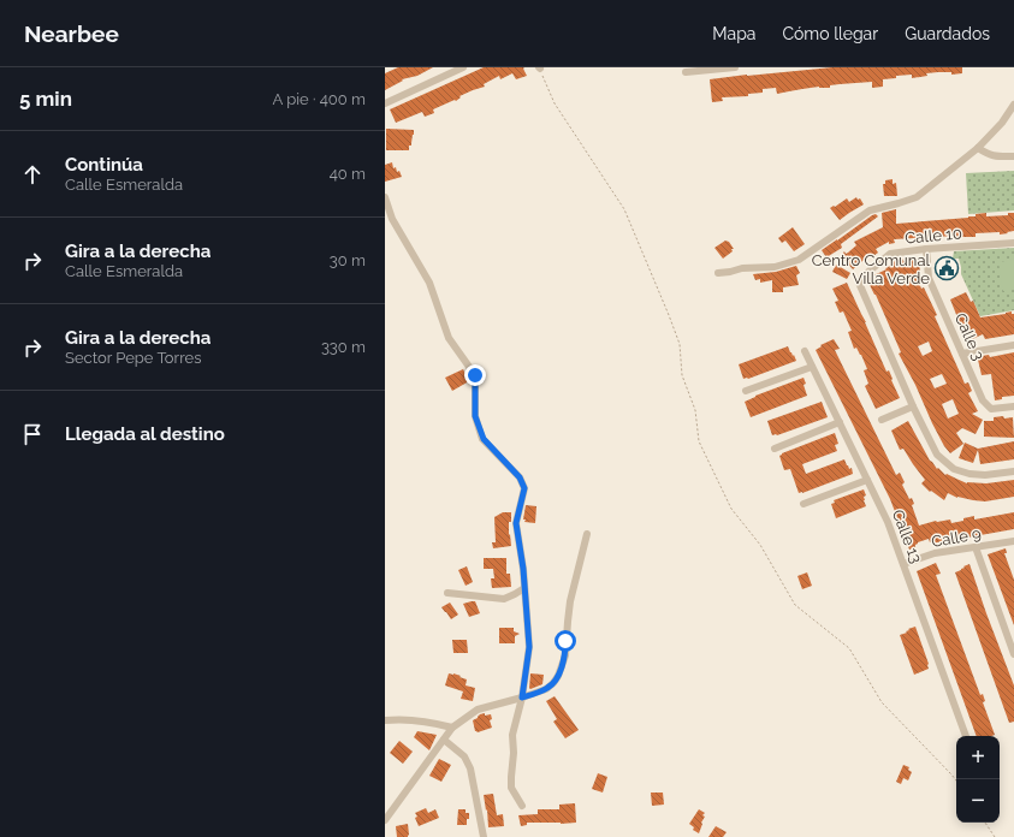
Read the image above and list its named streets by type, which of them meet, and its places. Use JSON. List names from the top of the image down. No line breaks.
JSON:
{"streets":{"street":["Calle 10","Calle 3","Calle 13","Calle 9"]},"crossings":[["Calle 10","Calle 3"],["Calle 13","Calle 9"]],"places":{"public building":["Centro Comunal Villa Verde"]},"page":{"header":"Nearbee","nav":["Mapa","Cómo llegar","Guardados"],"heading":["5 min","A pie · 400 m"],"list":[["Continúa","Calle Esmeralda","40 m"],["Gira a la derecha","Calle Esmeralda","30 m"],["Gira a la derecha","Sector Pepe Torres","330 m"],"Llegada al destino"],"map_buttons":["+","−"]}}
